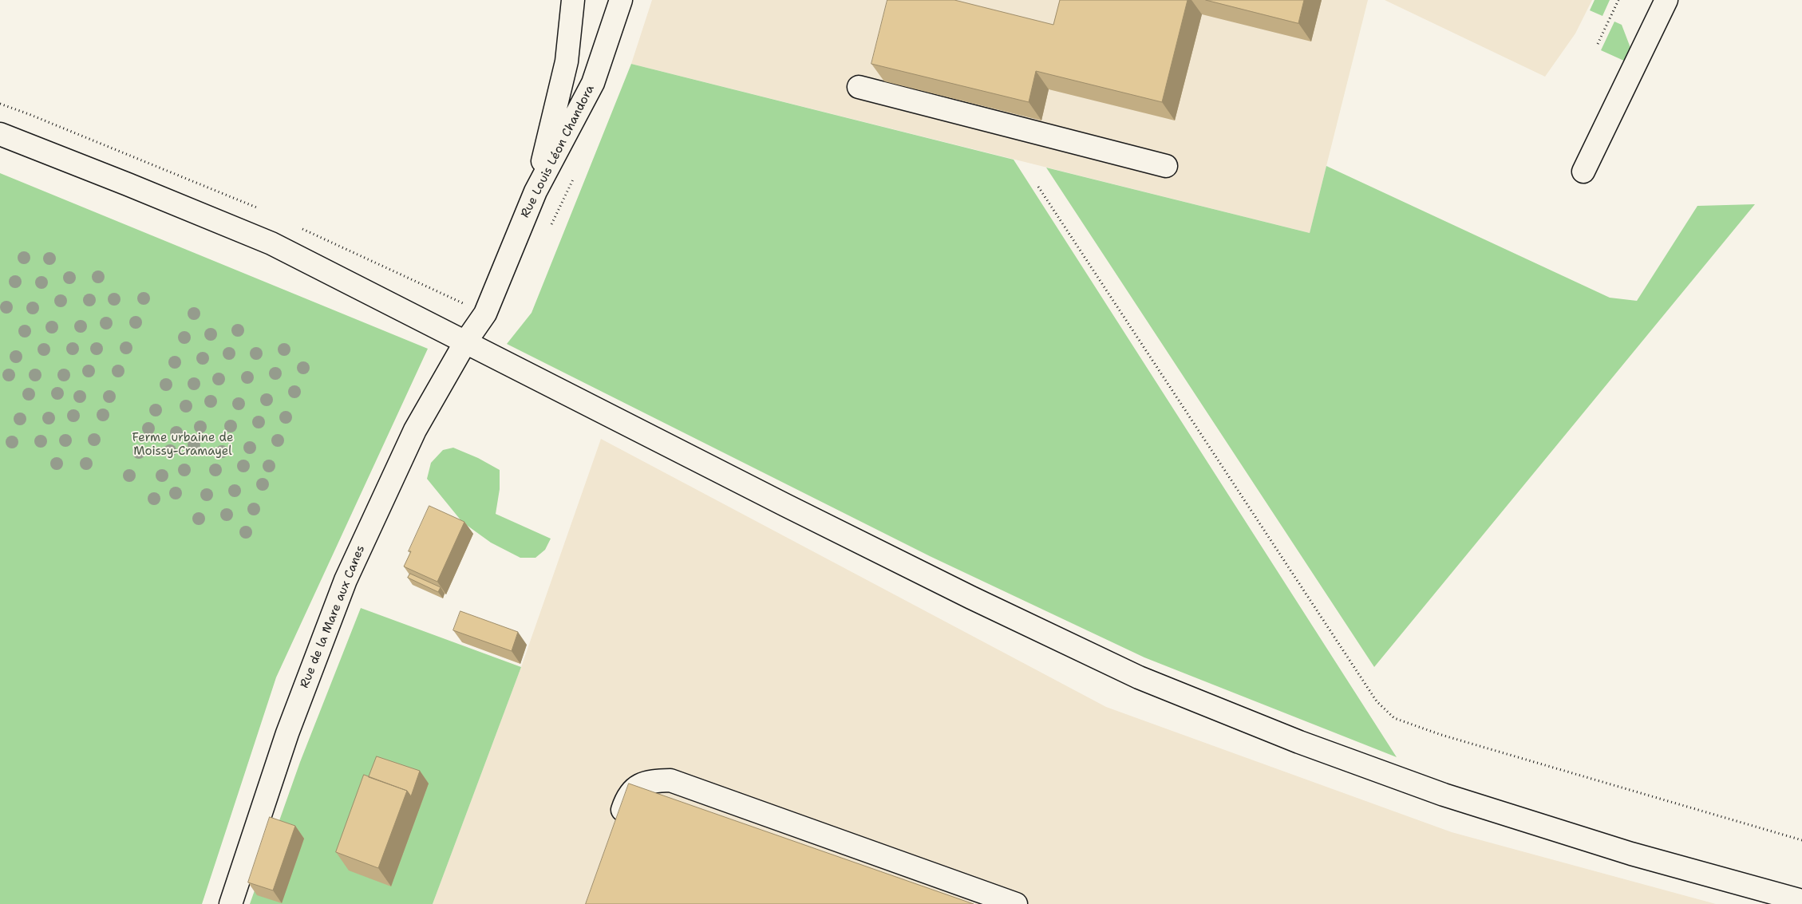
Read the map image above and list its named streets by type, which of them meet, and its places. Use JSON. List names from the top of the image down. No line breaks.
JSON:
{"streets":{"street":["Rue Louis Léon Chandora","Rue de la Mare aux Canes"]},"crossings":[["Rue Louis Léon Chandora","Rue de la Mare aux Canes"]],"parks":["Ferme urbaine de Moissy-Cramayel"]}
